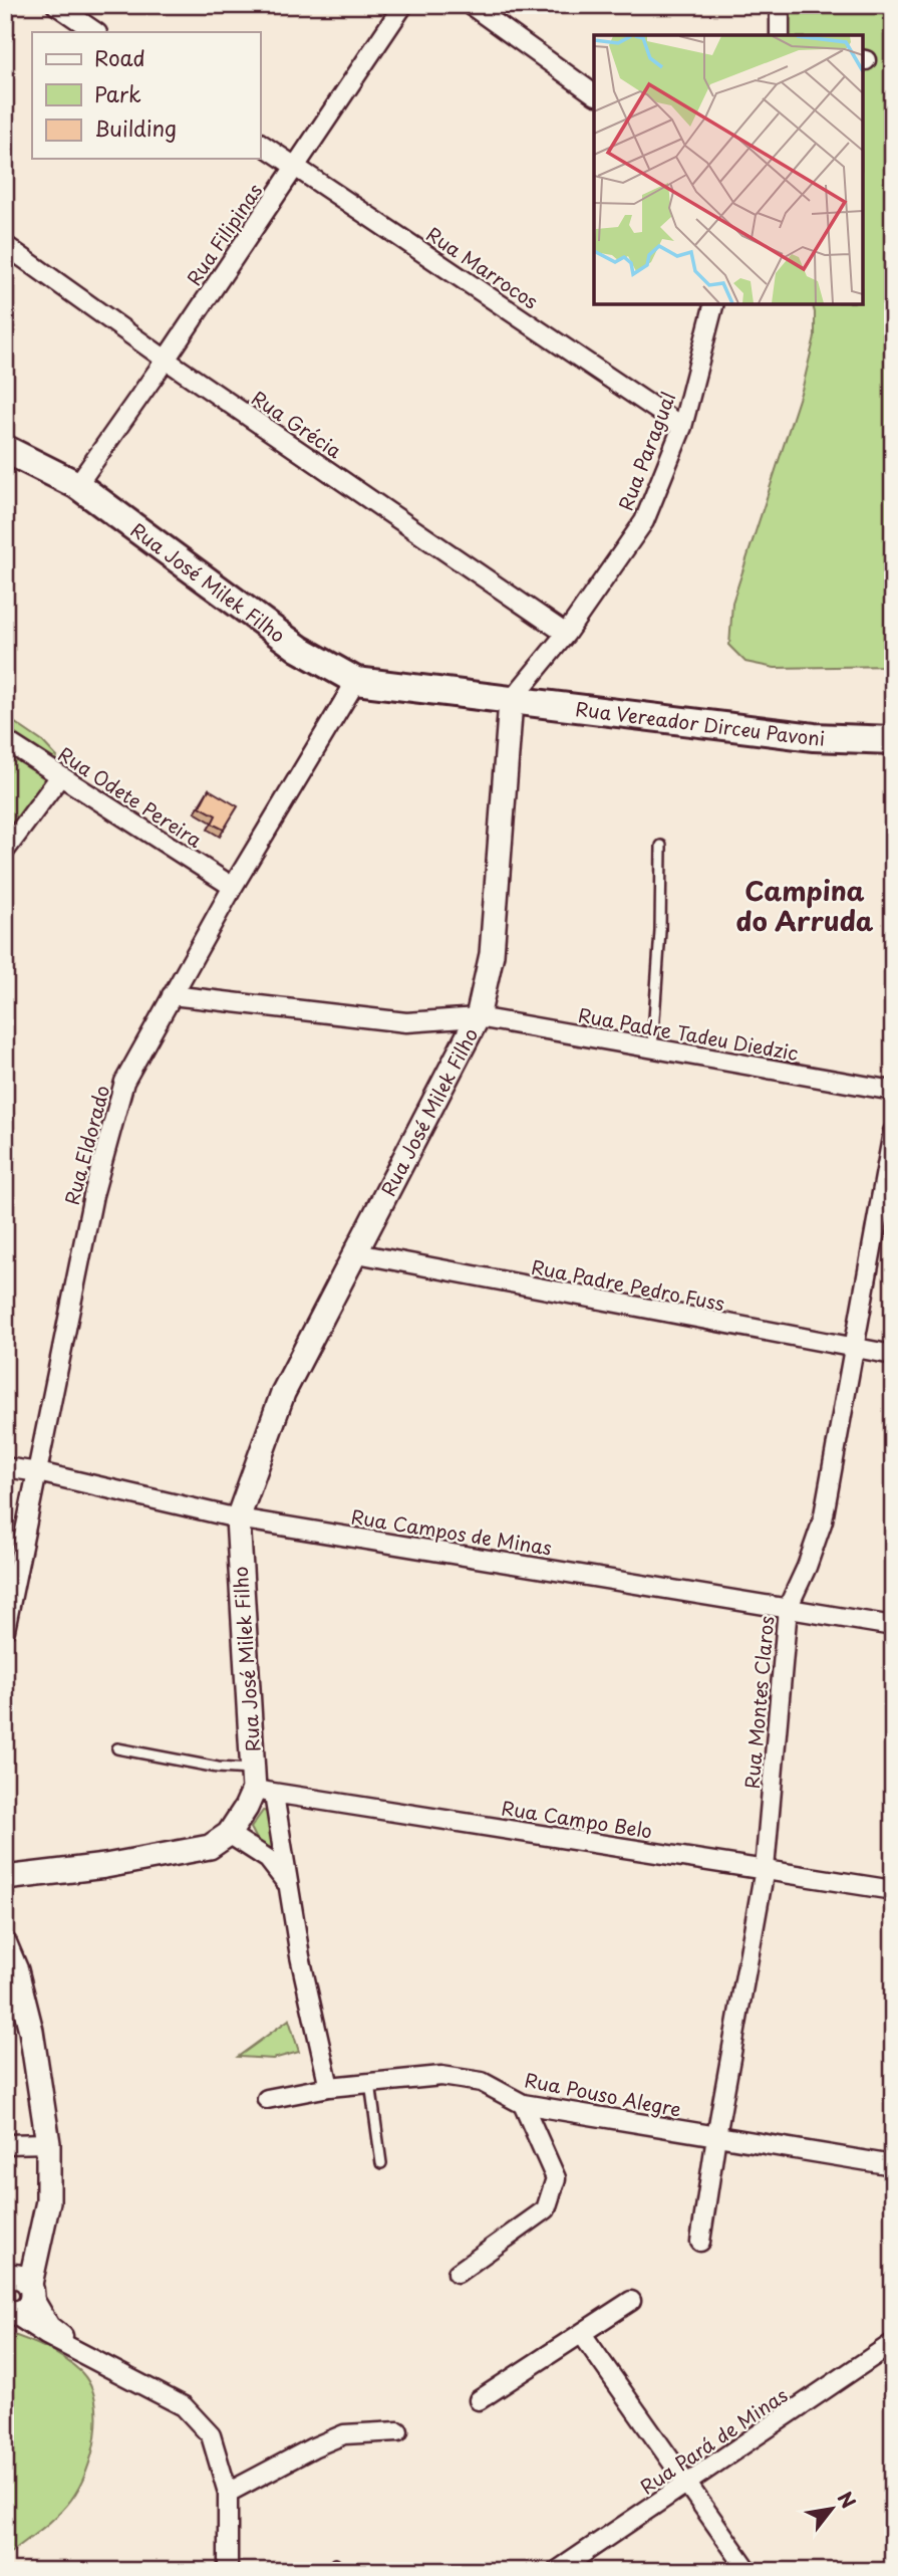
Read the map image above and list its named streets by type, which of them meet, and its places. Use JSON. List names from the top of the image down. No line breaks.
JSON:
{"streets":{"main road":["Rua José Milek Filho","Rua Vereador Dirceu Pavoni"],"street":["Rua Filipinas","Rua Marrocos","Rua Grécia","Rua Paragual","Rua Odete Pereira","Rua Padre Tadeu Diedzic","Rua Eldorado","Rua Padre Pedro Fuss","Rua Campos de Minas","Rua Montes Claros","Rua Campo Belo","Rua Pouso Alegre","Rua Pará de Minas"]},"crossings":[["Rua Filipinas","Rua Marrocos"],["Rua Filipinas","Rua Grécia"],["Rua Filipinas","Rua José Milek Filho"],["Rua Marrocos","Rua Paragual"],["Rua Grécia","Rua Paragual"],["Rua Paragual","Rua José Milek Filho"],["Rua Paragual","Rua Vereador Dirceu Pavoni"],["Rua José Milek Filho","Rua Vereador Dirceu Pavoni"],["Rua José Milek Filho","Rua Padre Tadeu Diedzic"],["Rua José Milek Filho","Rua Eldorado"],["Rua José Milek Filho","Rua Padre Pedro Fuss"],["Rua José Milek Filho","Rua Campos de Minas"],["Rua José Milek Filho","Rua Campo Belo"],["Rua Odete Pereira","Rua Eldorado"],["Rua Padre Tadeu Diedzic","Rua Eldorado"],["Rua Eldorado","Rua Campos de Minas"],["Rua Padre Pedro Fuss","Rua Montes Claros"],["Rua Campos de Minas","Rua Montes Claros"],["Rua Montes Claros","Rua Campo Belo"],["Rua Montes Claros","Rua Pouso Alegre"]],"districts":["Campina do Arruda"],"legend":["Road","Park","Building"],"north":"top right"}
